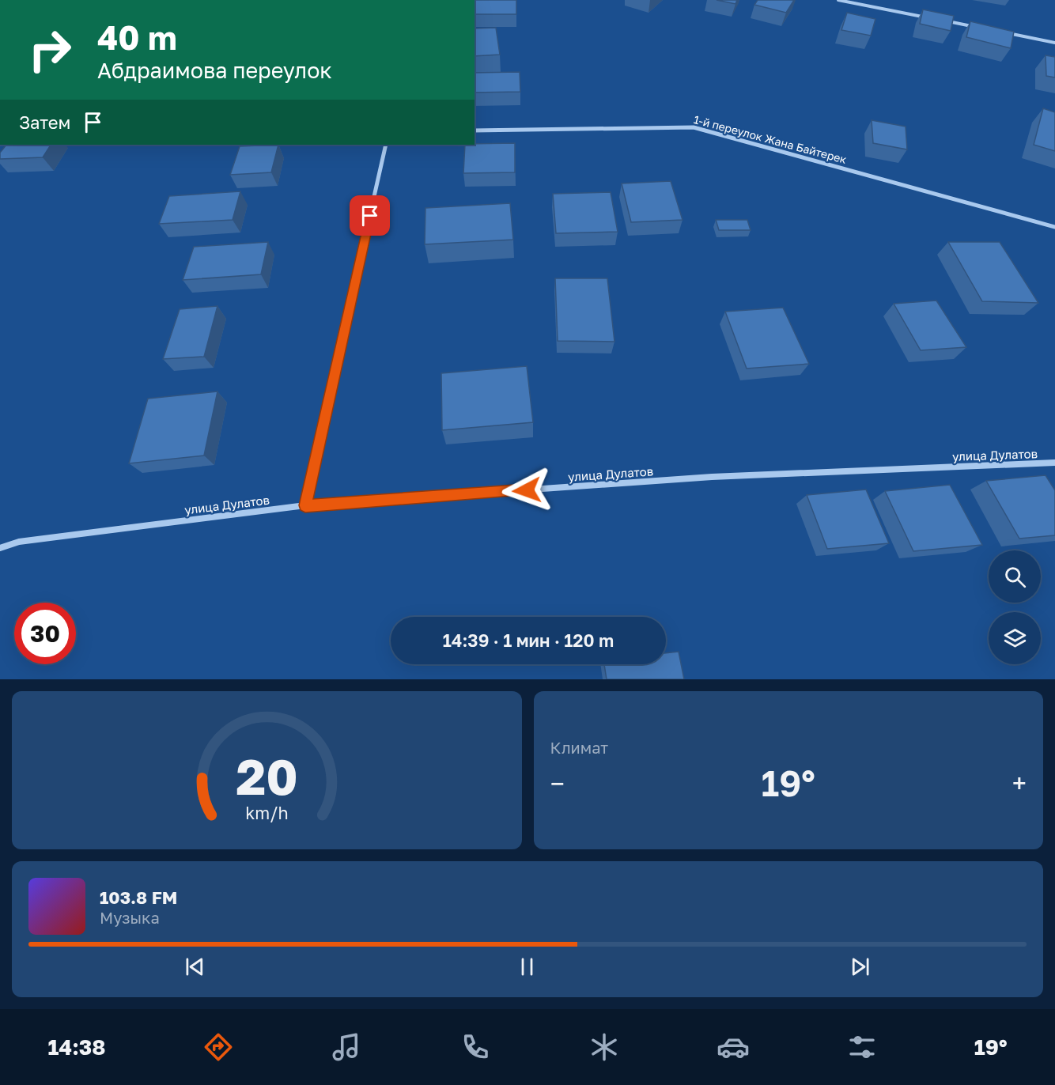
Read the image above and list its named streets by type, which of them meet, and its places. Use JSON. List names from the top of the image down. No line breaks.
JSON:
{"streets":{"street":["1-й переулок Жана Байтерек","улица Дулатов"]},"page":{"turn":["40 m","Абдраимова переулок"],"then":"Затем","limit":"30","trip":"14:39 · 1 мин · 120 m","tile":"Климат","heat":["−","19°","+"],"song":["103.8 FM","Музыка"],"tabs":["14:38","19°"],"gauge":["20","km/h"]}}
